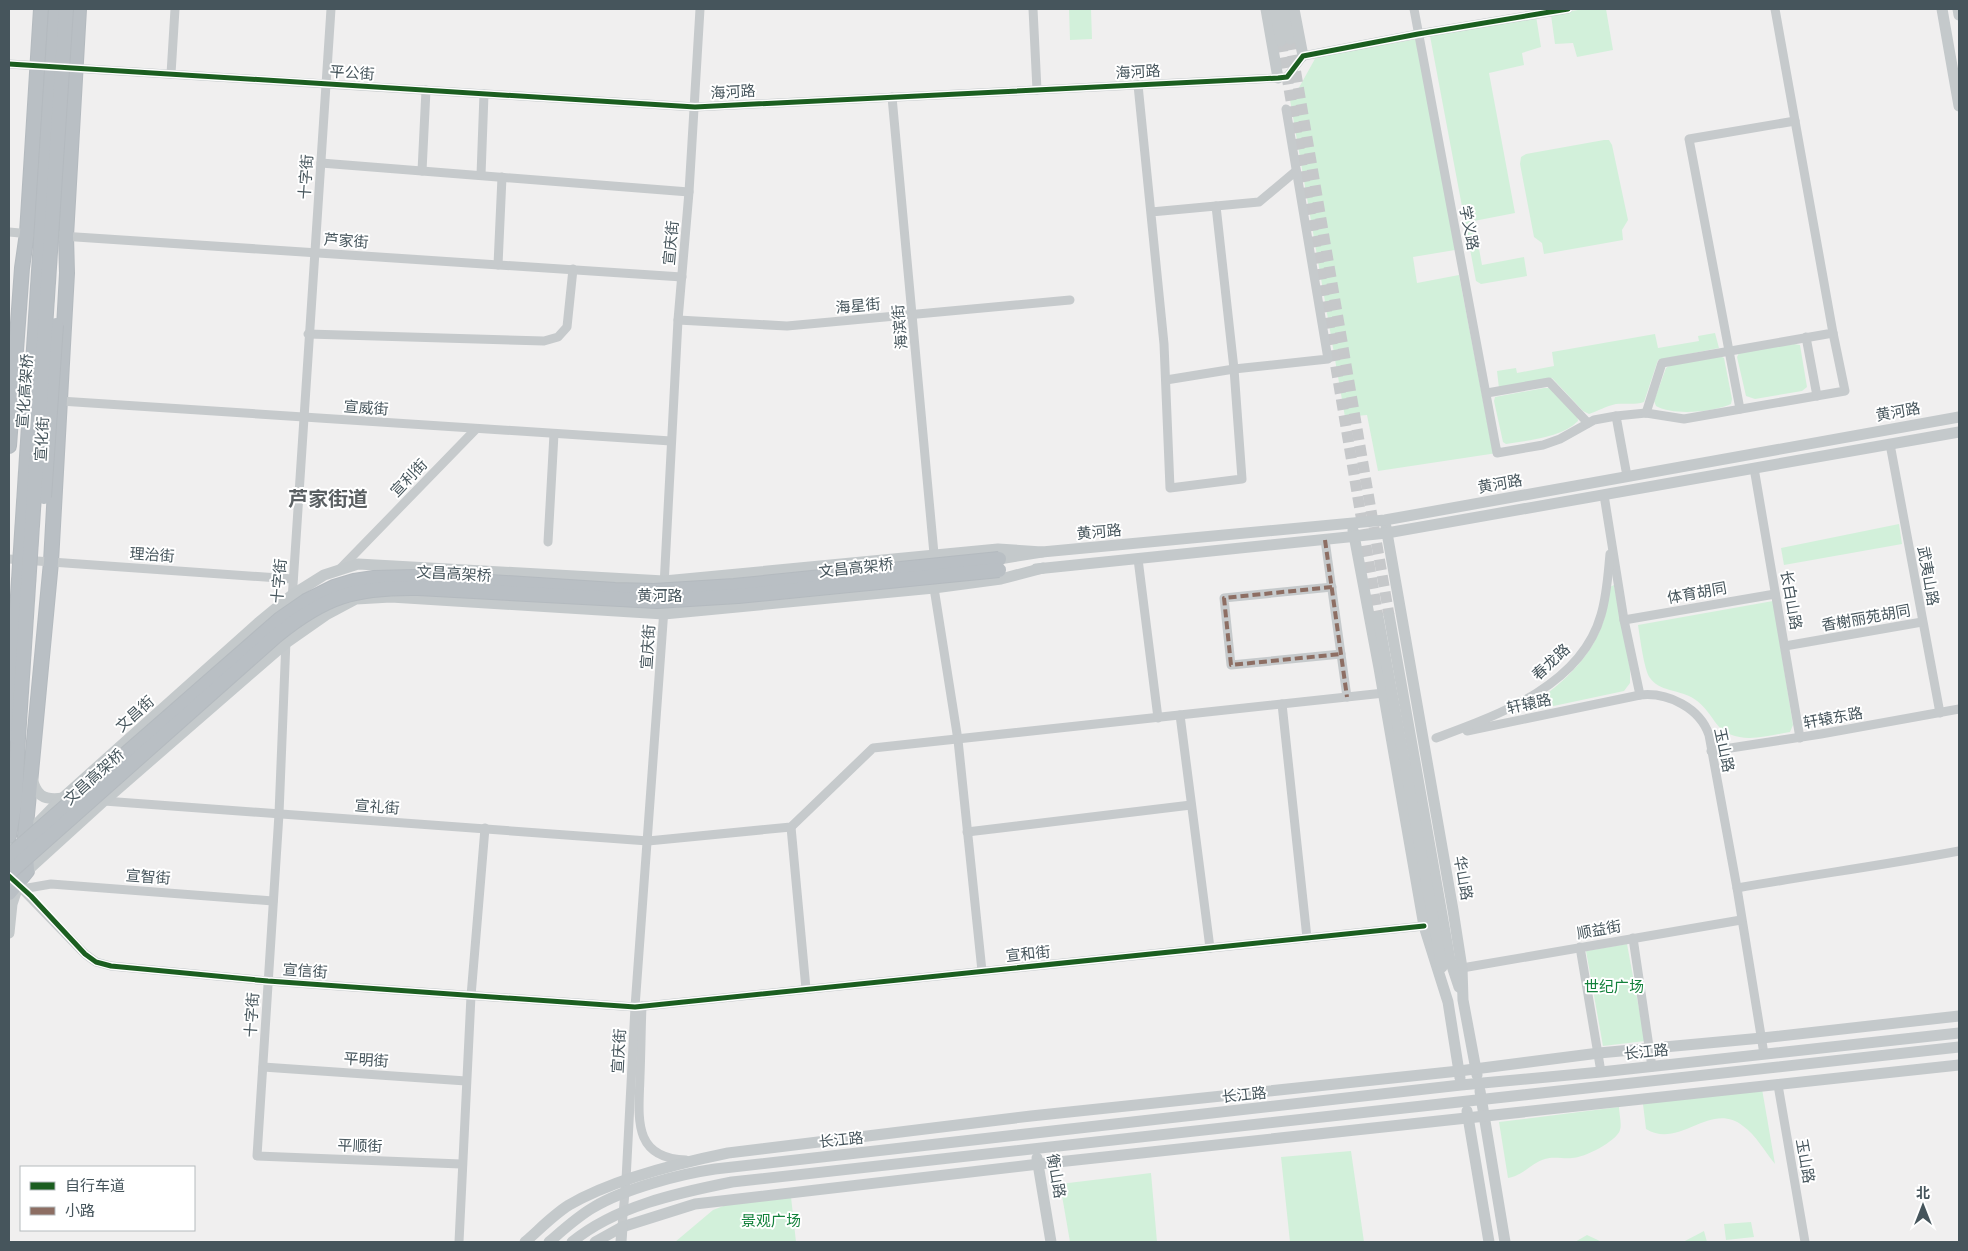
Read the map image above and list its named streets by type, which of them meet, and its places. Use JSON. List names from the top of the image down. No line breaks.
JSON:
{"streets":{"highway":["宣化高架桥","宣化街","文昌高架桥"],"main road":["黄河路","文昌街","华山路","长江路","衡山路"],"street":["海河路","平公街","十字街","学义路","芦家街","宣庆街","海星街","海滨街","宣威街","宣利街","理治街","武夷山路","体育胡同","长白山路","香榭丽苑胡同","春龙路","轩辕路","轩辕东路","玉山路","宣礼街","宣智街","顺益街","宣和街","宣信街","平明街","平顺街"]},"crossings":[["海河路","平公街"],["海河路","宣庆街"],["海河路","海滨街"],["平公街","十字街"],["平公街","宣庆街"],["平公街","宣化街"],["十字街","芦家街"],["十字街","宣威街"],["十字街","黄河路"],["十字街","理治街"],["十字街","文昌街"],["十字街","宣礼街"],["十字街","宣智街"],["十字街","宣信街"],["十字街","平明街"],["十字街","平顺街"],["芦家街","宣庆街"],["芦家街","宣化街"],["宣庆街","海星街"],["宣庆街","宣威街"],["宣庆街","黄河路"],["宣庆街","宣礼街"],["宣庆街","宣和街"],["宣庆街","宣信街"],["宣庆街","长江路"],["海星街","海滨街"],["海滨街","黄河路"],["宣威街","宣化街"],["宣威街","宣利街"],["黄河路","宣利街"],["黄河路","文昌高架桥"],["黄河路","武夷山路"],["黄河路","长白山路"],["黄河路","文昌街"],["黄河路","华山路"],["宣化街","理治街"],["宣化街","文昌街"],["文昌高架桥","宣智街"],["文昌高架桥","宣信街"],["武夷山路","香榭丽苑胡同"],["武夷山路","轩辕东路"],["体育胡同","长白山路"],["长白山路","香榭丽苑胡同"],["长白山路","轩辕东路"],["春龙路","轩辕路"],["轩辕路","玉山路"],["轩辕路","华山路"],["轩辕东路","玉山路"],["玉山路","顺益街"],["玉山路","长江路"],["宣智街","宣信街"],["华山路","顺益街"],["华山路","长江路"],["宣和街","宣信街"],["长江路","衡山路"]],"districts":["芦家街道"],"parks":["世纪广场","景观广场"],"legend":["自行车道","小路"],"north":"top"}
